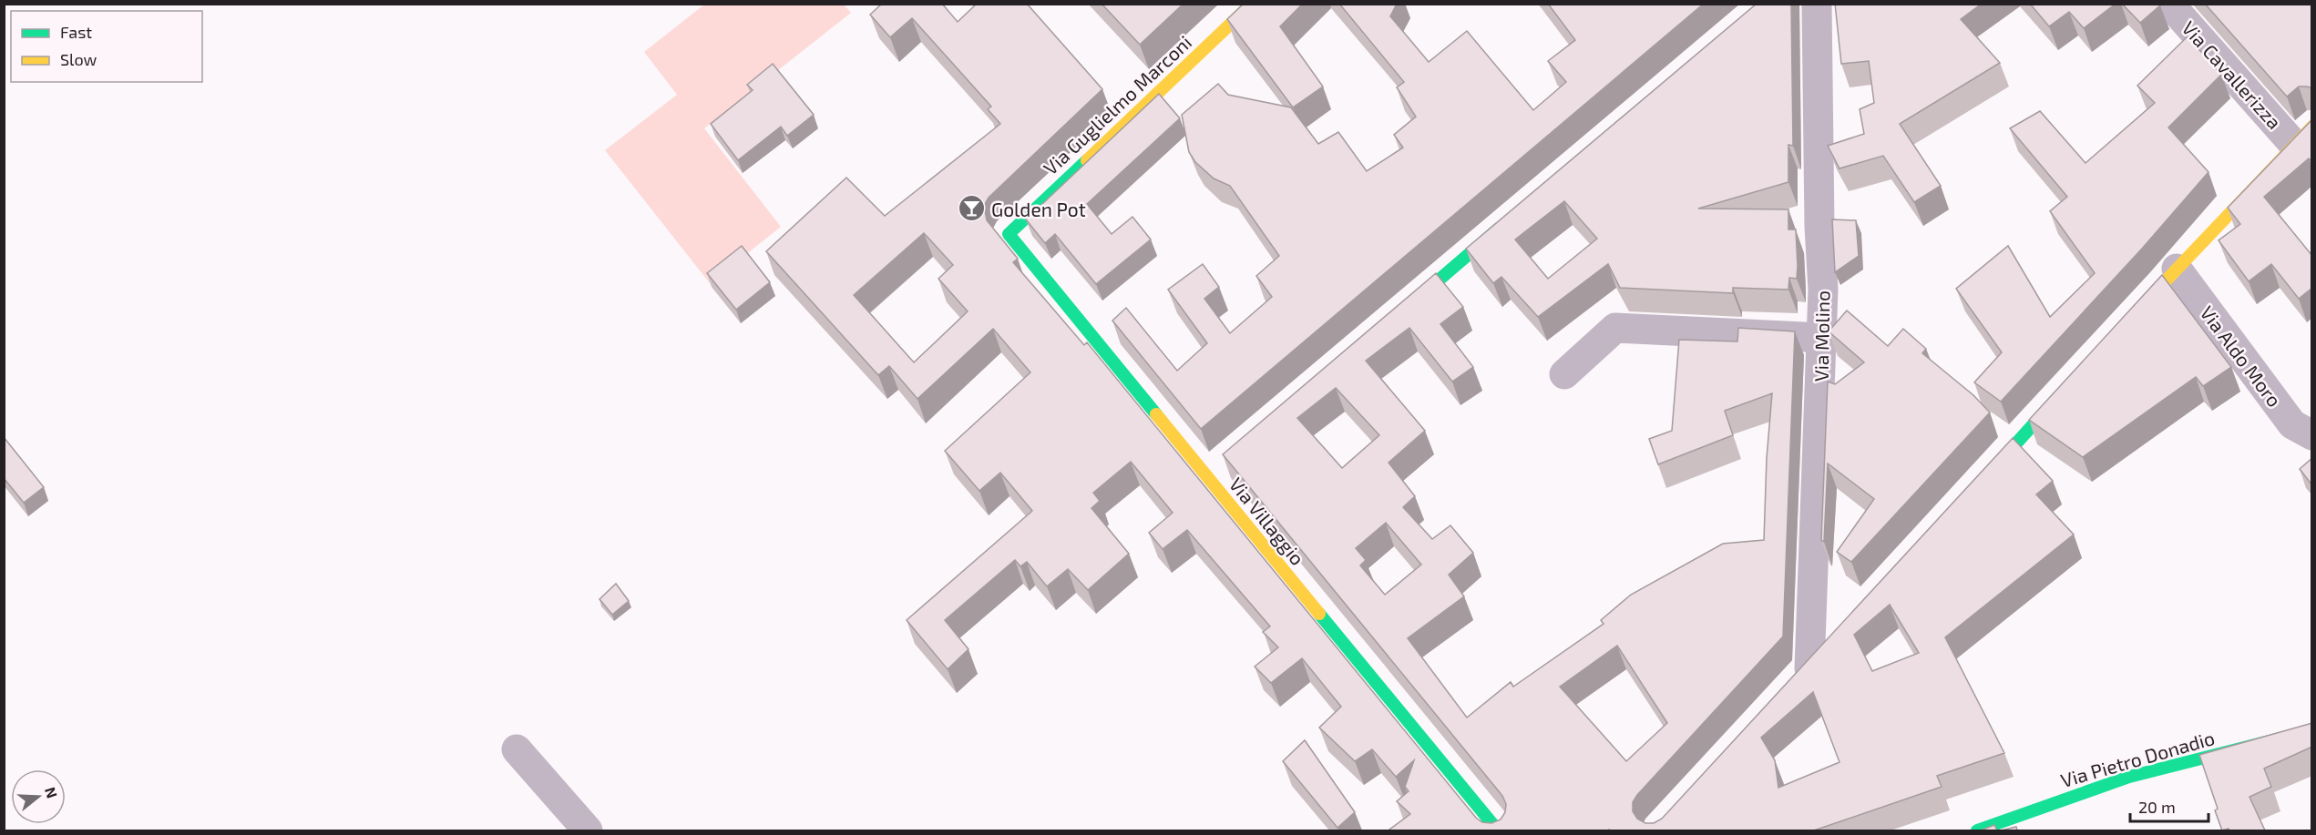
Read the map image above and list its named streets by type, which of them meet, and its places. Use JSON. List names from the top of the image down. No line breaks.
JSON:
{"streets":{"street":["Via Cavallerizza","Via Guglielmo Marconi","Via Molino","Via Aldo Moro","Via Villaggio","Via Pietro Donadio"]},"crossings":[["Via Guglielmo Marconi","Via Villaggio"]],"places":{"bar":["Golden Pot"]},"legend":["Fast","Slow"],"scale_bar":"20 m","north":"right"}
